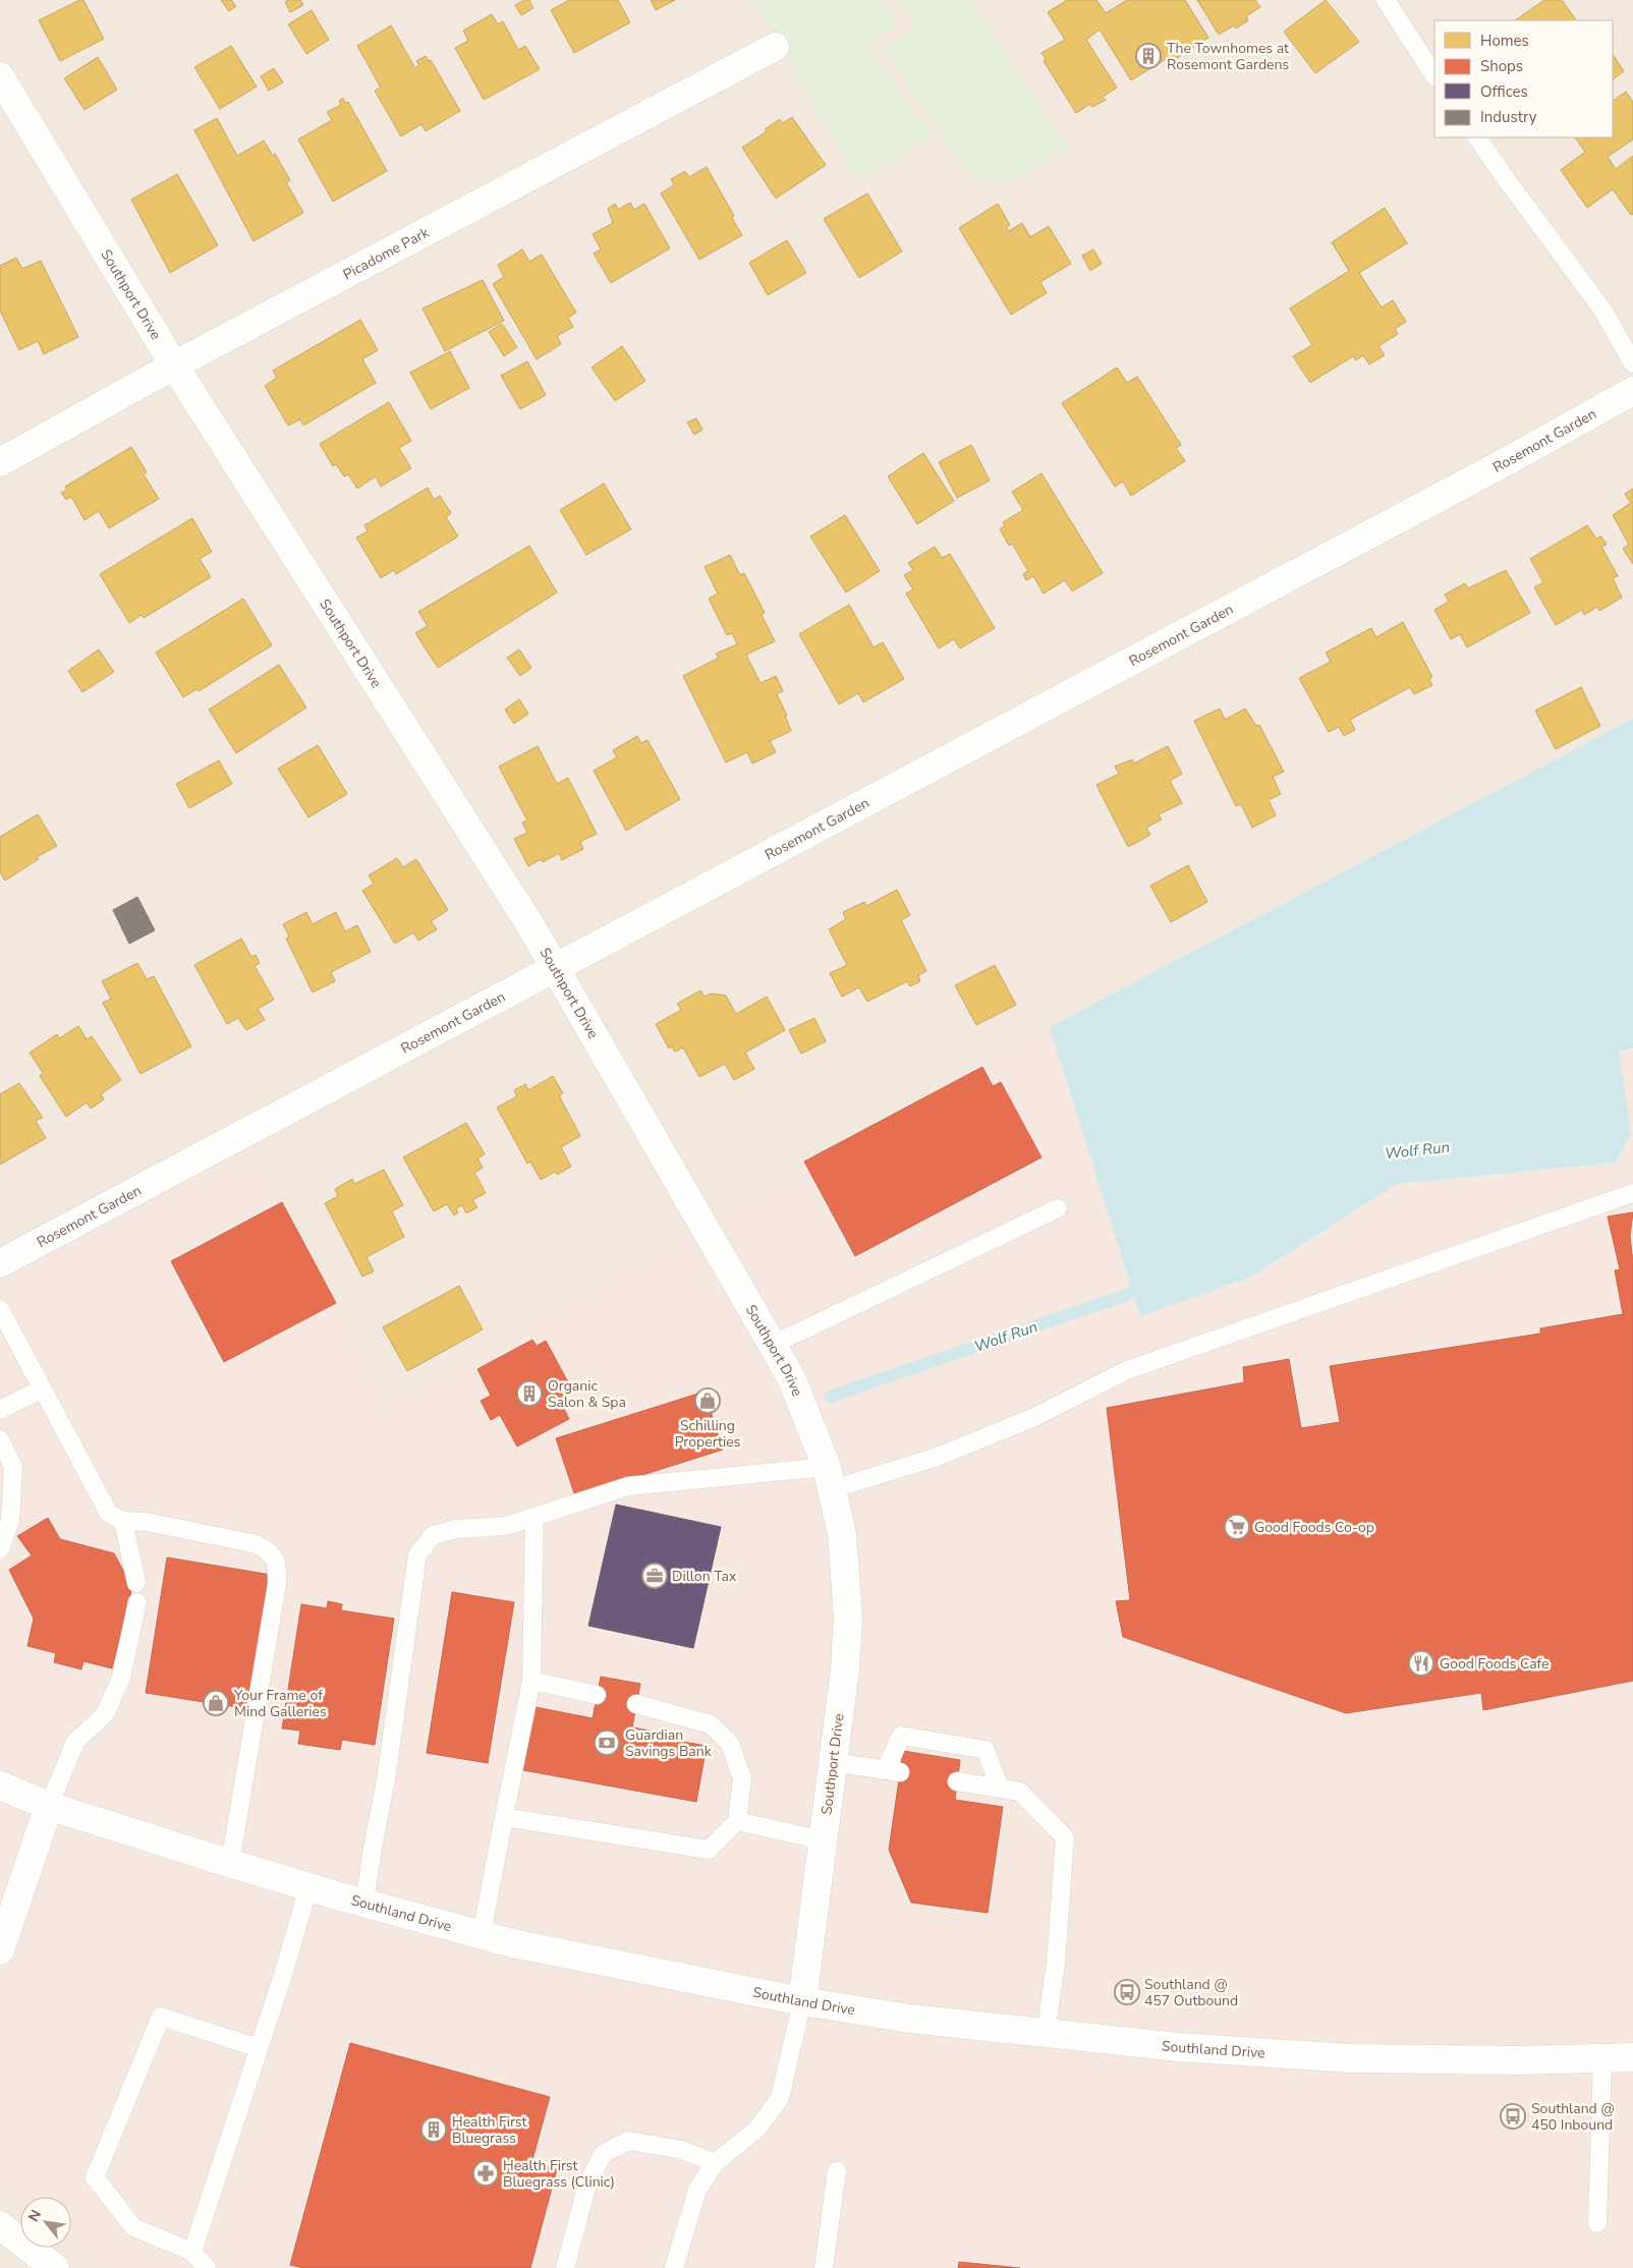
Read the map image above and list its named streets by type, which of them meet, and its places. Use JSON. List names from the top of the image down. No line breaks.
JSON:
{"streets":{"street":["Picadome Park","Southport Drive","Rosemont Garden","Southland Drive"]},"crossings":[["Picadome Park","Southport Drive"],["Southport Drive","Rosemont Garden"],["Southport Drive","Southland Drive"]],"water":["Wolf Run"],"places":{"building":["The Townhomes at Rosemont Gardens","Organic Salon & Spa","Health First Bluegrass"],"shop":["Schilling Properties","Your Frame of Mind Galleries"],"supermarket":["Good Foods Co-op"],"office":["Dillon Tax"],"restaurant":["Good Foods Cafe"],"bank":["Guardian Savings Bank"],"bus stop":["Southland @ 457 Outbound","Southland @ 450 Inbound"],"pharmacy":["Health First Bluegrass (Clinic)"]},"legend":["Homes","Shops","Offices","Industry"],"north":"top left"}
